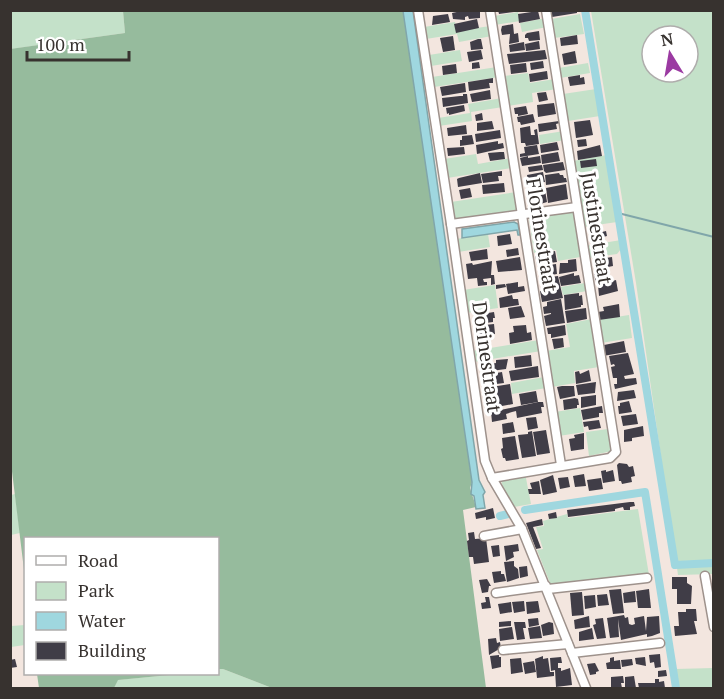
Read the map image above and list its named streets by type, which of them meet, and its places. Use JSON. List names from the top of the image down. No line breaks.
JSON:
{"streets":{"street":["Justinestraat","Florinestraat","Dorinestraat"]},"crossings":[["Justinestraat","Florinestraat"]],"legend":["Road","Park","Water","Building"],"scale_bar":"100 m","north":"top"}
